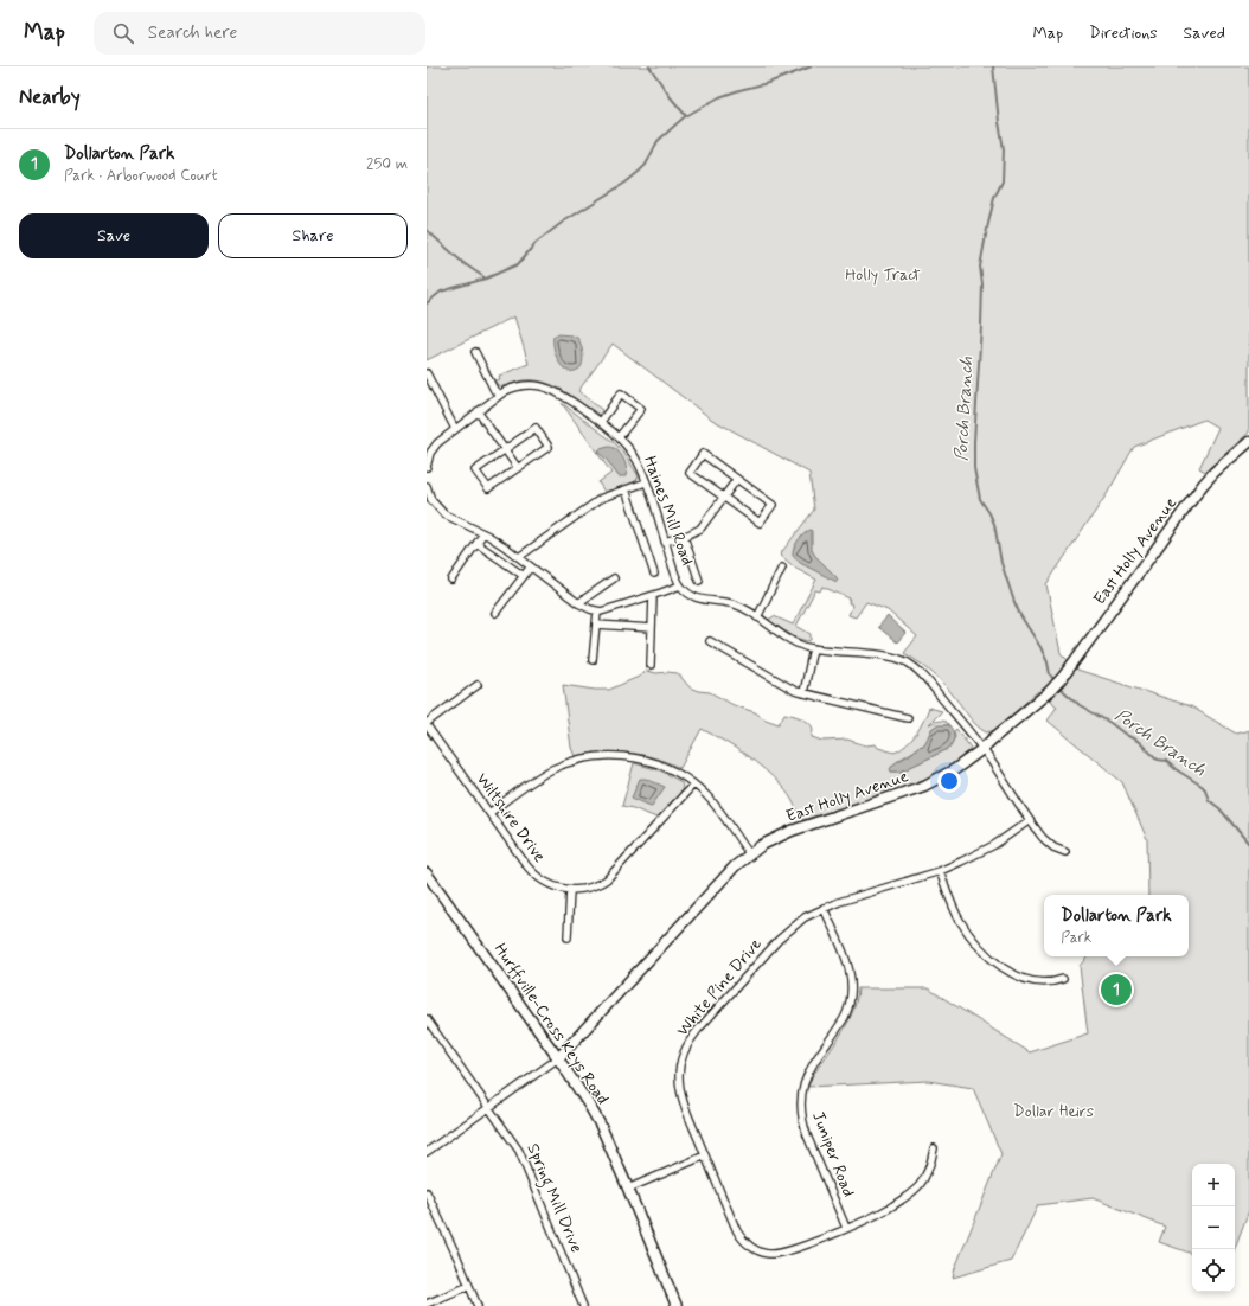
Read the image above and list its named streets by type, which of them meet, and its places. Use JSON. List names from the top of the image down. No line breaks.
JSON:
{"streets":{"street":["Haines Mill Road","East Holly Avenue","Wiltshire Drive","White Pine Drive","Hurffville-Cross Keys Road","Juniper Road","Spring Mill Drive"]},"crossings":[["Haines Mill Road","East Holly Avenue"],["Haines Mill Road","White Pine Drive"],["East Holly Avenue","Hurffville-Cross Keys Road"],["East Holly Avenue","Spring Mill Drive"],["White Pine Drive","Juniper Road"]],"water":["Porch Branch"],"parks":["Holly Tract","Dollar Heirs"],"page":{"header":"Map","search":"Search here","nav":["Map","Directions","Saved"],"heading":"Nearby","list":[{"mark":"1","name":"Dollarton Park","note":"Park · Arborwood Court","value":"250 m"}],"buttons":["Save","Share"],"popup":["Dollarton Park","Park"],"pins":"1","map_buttons":["+","−"]}}
